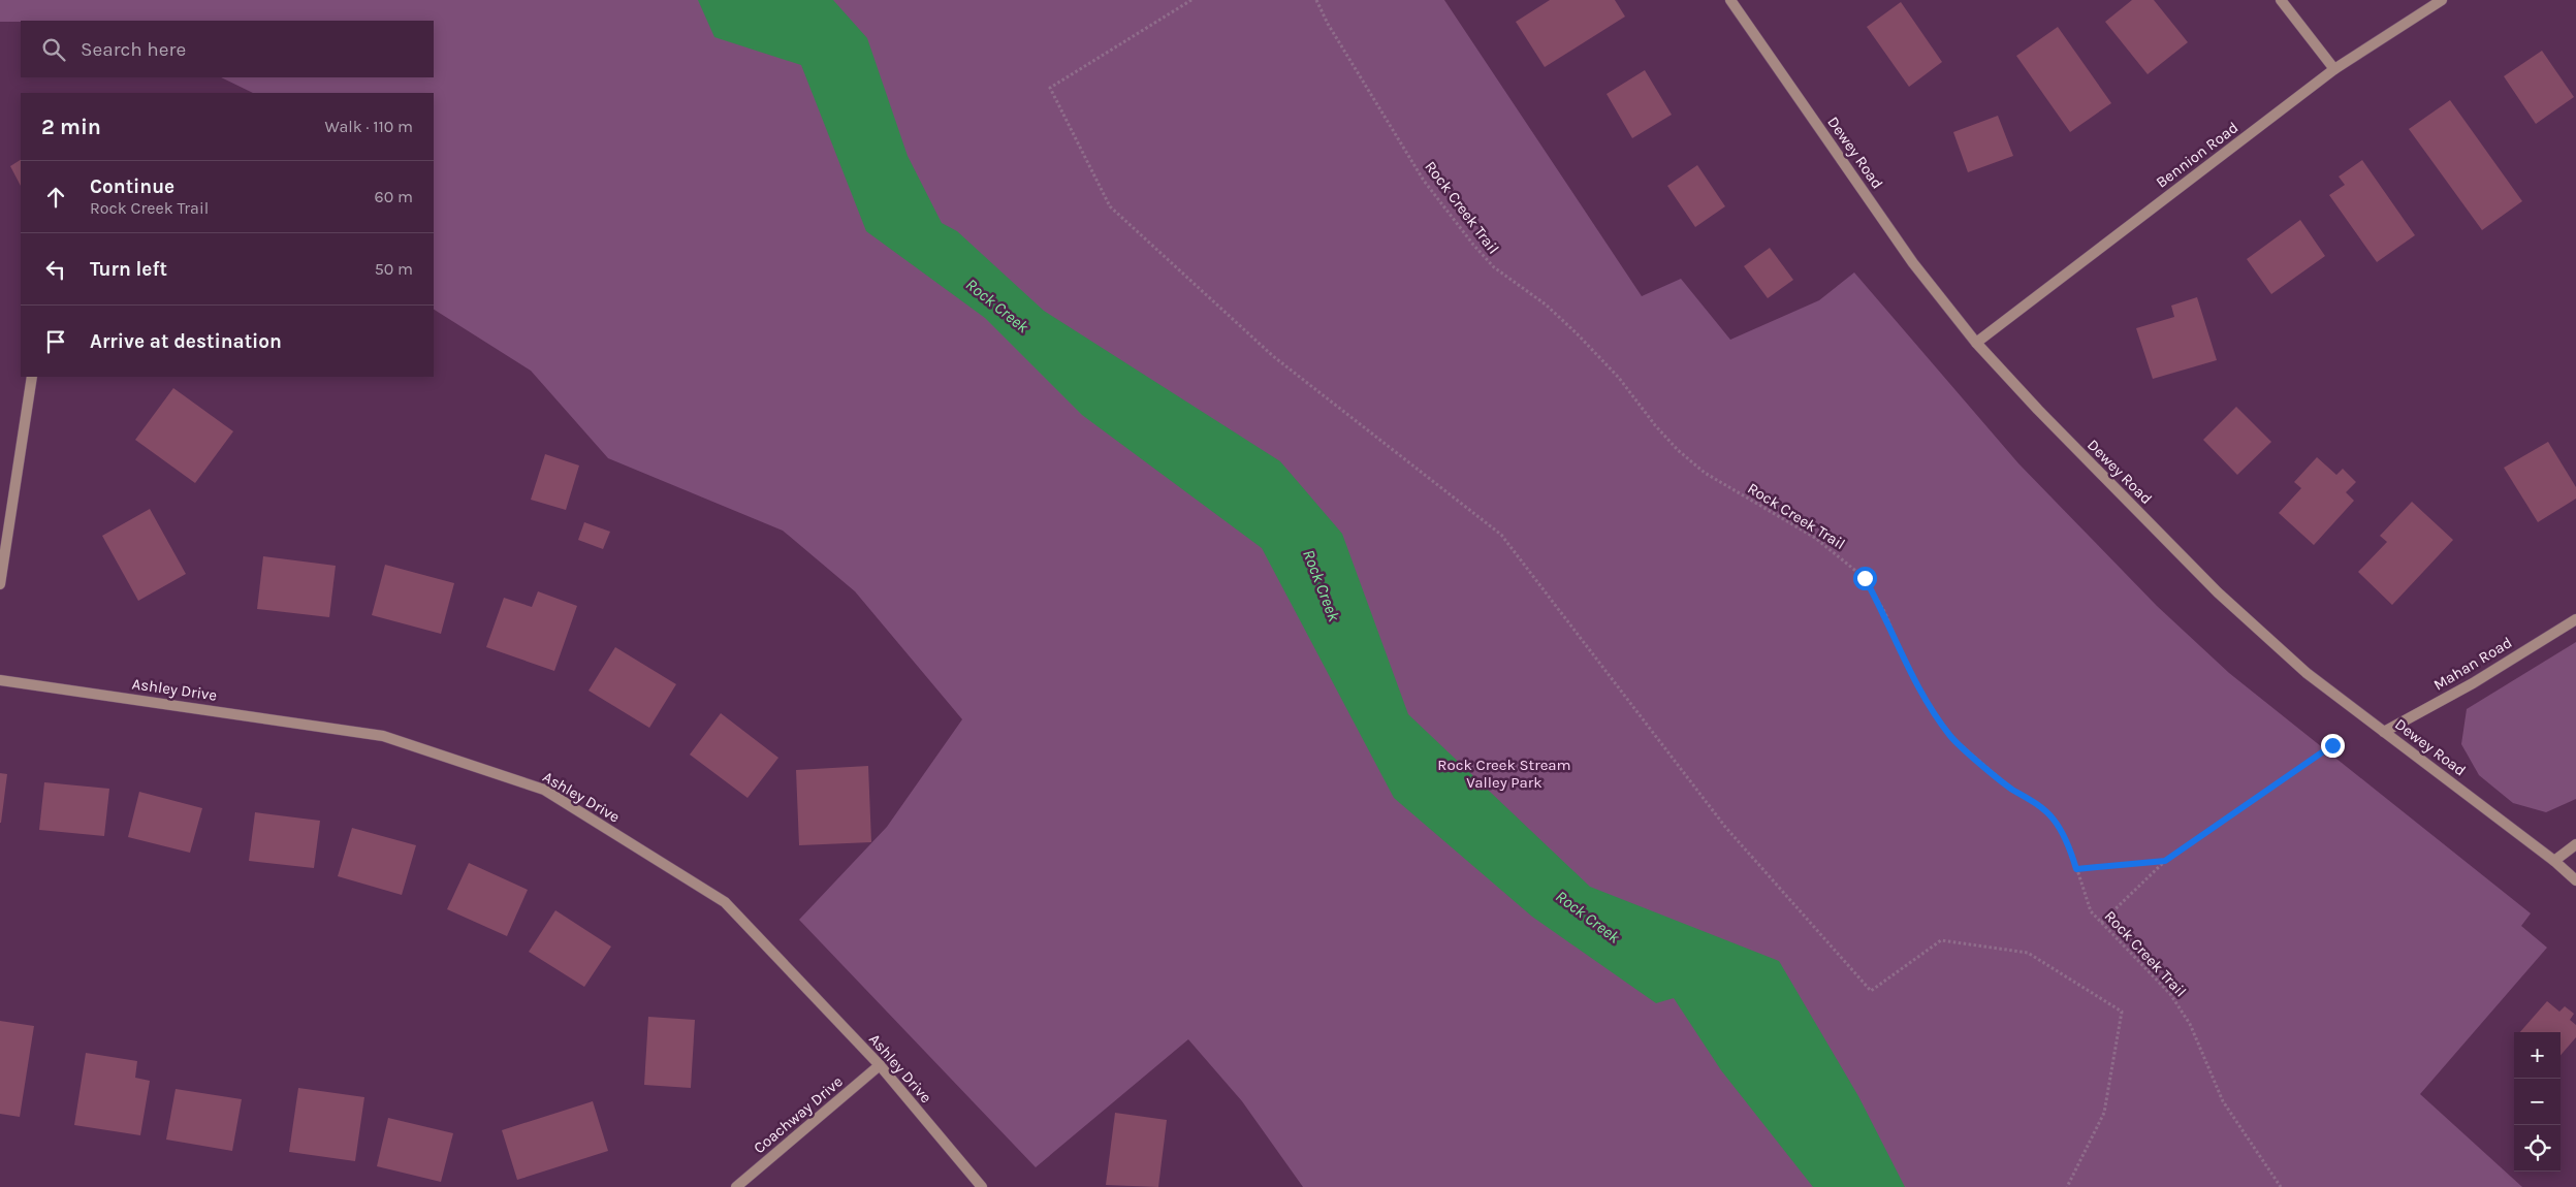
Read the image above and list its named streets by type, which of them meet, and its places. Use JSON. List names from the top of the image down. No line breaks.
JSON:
{"streets":{"street":["Dewey Road","Bennion Road","Mahan Road","Ashley Drive","Coachway Drive"],"path":["Rock Creek Trail"]},"crossings":[["Dewey Road","Bennion Road"],["Dewey Road","Mahan Road"],["Ashley Drive","Coachway Drive"]],"water":["Rock Creek"],"parks":["Rock Creek Stream Valley Park"],"page":{"search":"Search here","heading":["2 min","Walk · 110 m"],"list":[["Continue","Rock Creek Trail","60 m"],["Turn left","50 m"],"Arrive at destination"],"map_buttons":["+","−"]}}
